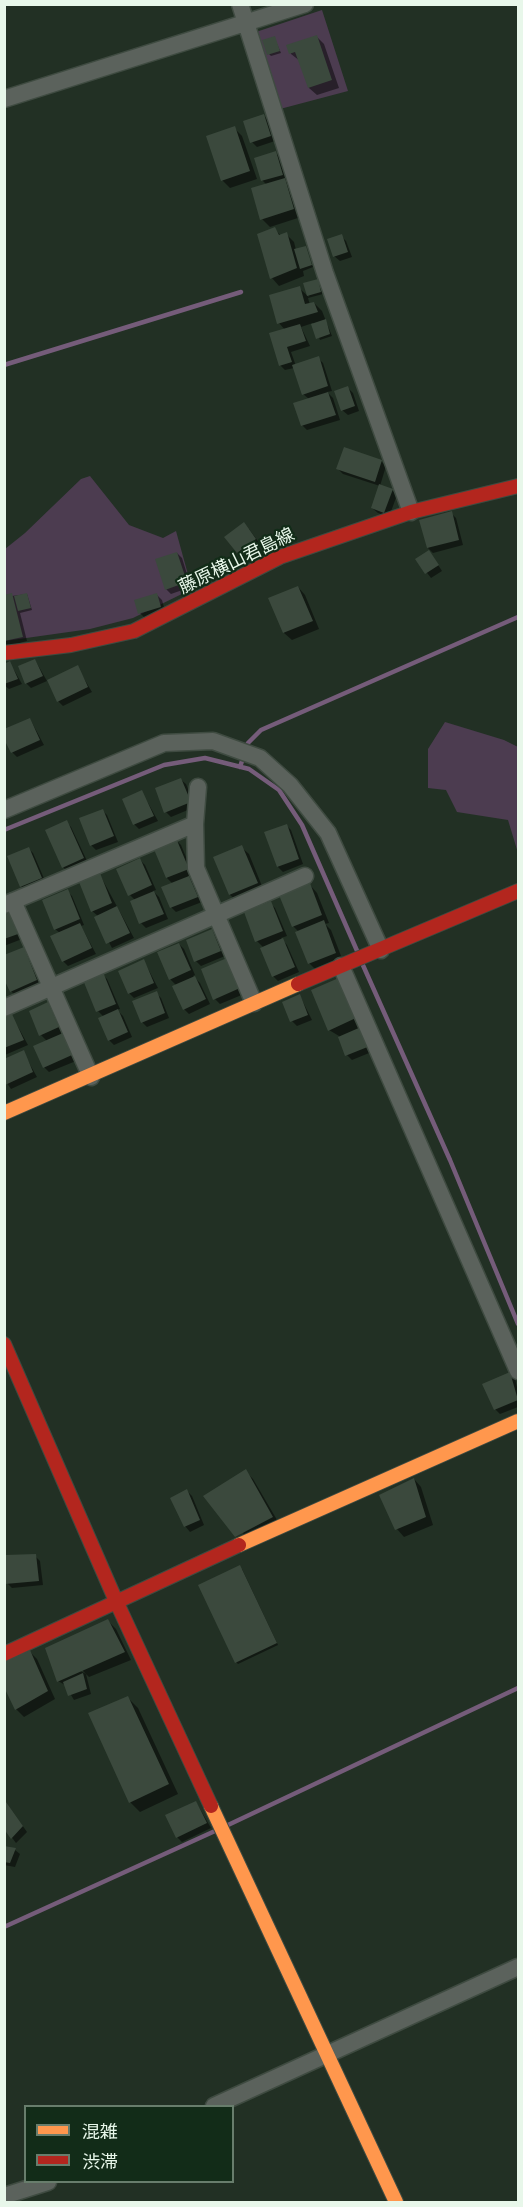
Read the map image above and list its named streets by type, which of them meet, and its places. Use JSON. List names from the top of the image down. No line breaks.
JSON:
{"streets":{"street":["藤原横山君島線"]},"legend":["混雑","渋滞"]}
